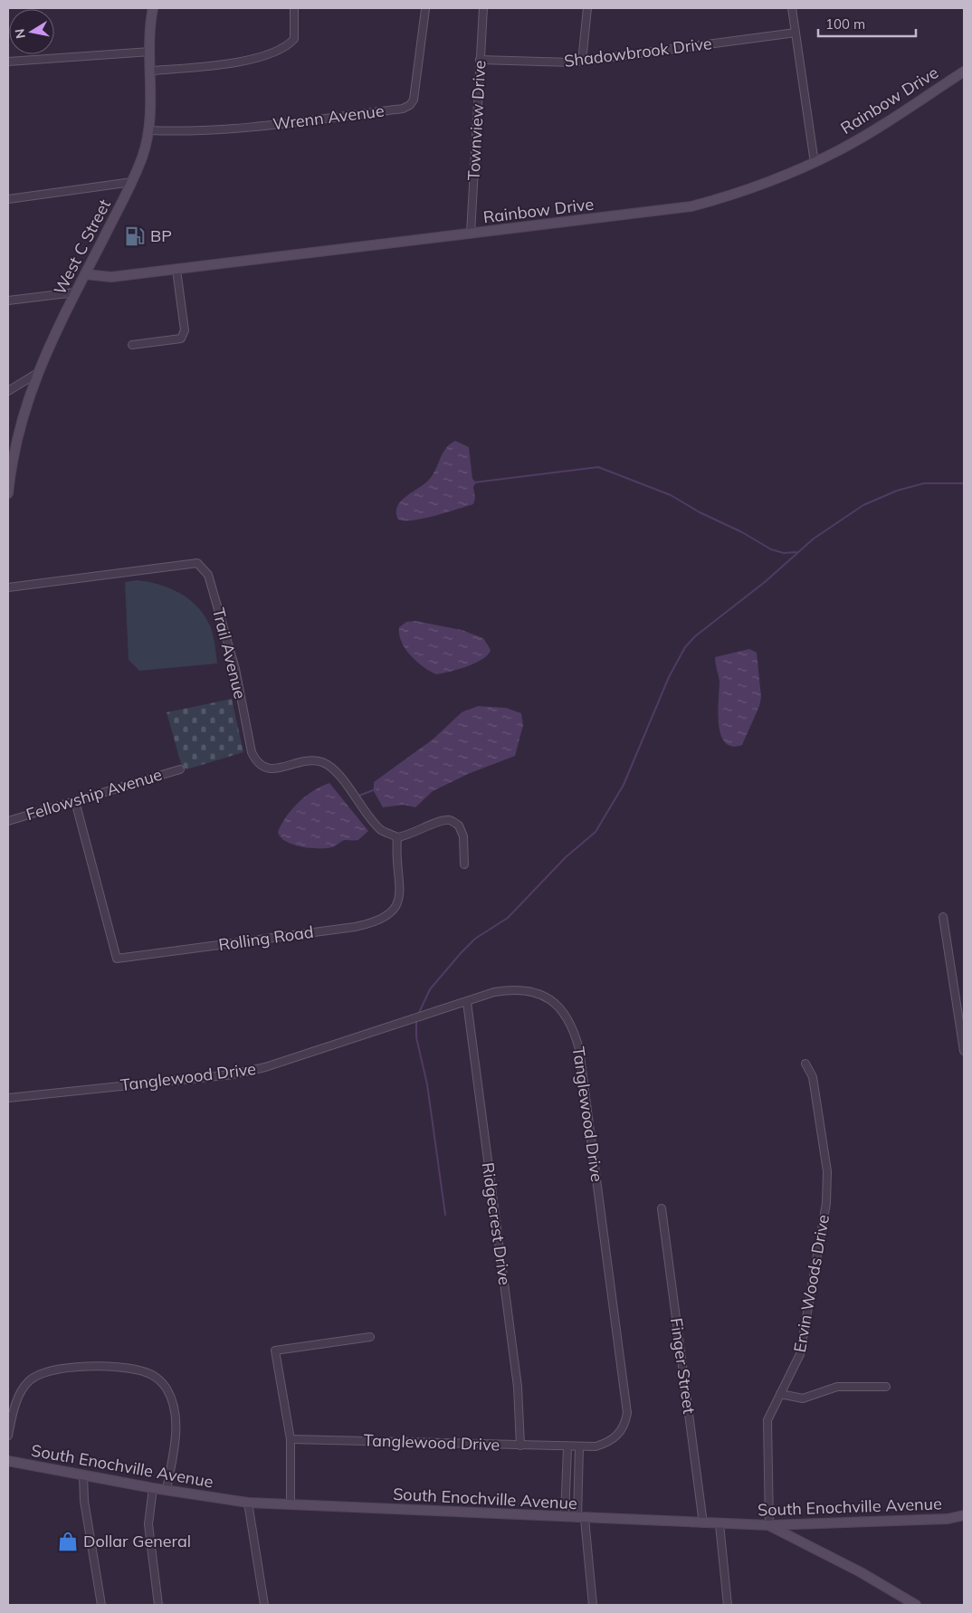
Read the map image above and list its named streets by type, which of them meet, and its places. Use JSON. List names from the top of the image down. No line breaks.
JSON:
{"streets":{"main road":["Rainbow Drive","West C Street","South Enochville Avenue"],"street":["Shadowbrook Drive","Wrenn Avenue","Townview Drive","Trail Avenue","Fellowship Avenue","Rolling Road","Tanglewood Drive","Ridgecrest Drive","Ervin Woods Drive","Finger Street"]},"crossings":[["Shadowbrook Drive","Townview Drive"],["Rainbow Drive","Townview Drive"],["Rainbow Drive","West C Street"],["Wrenn Avenue","West C Street"],["Trail Avenue","Rolling Road"],["Fellowship Avenue","Rolling Road"],["Tanglewood Drive","Ridgecrest Drive"],["Ervin Woods Drive","South Enochville Avenue"],["Finger Street","South Enochville Avenue"]],"places":{"fuel station":["BP"],"shop":["Dollar General"]},"scale_bar":"100 m","north":"left"}
